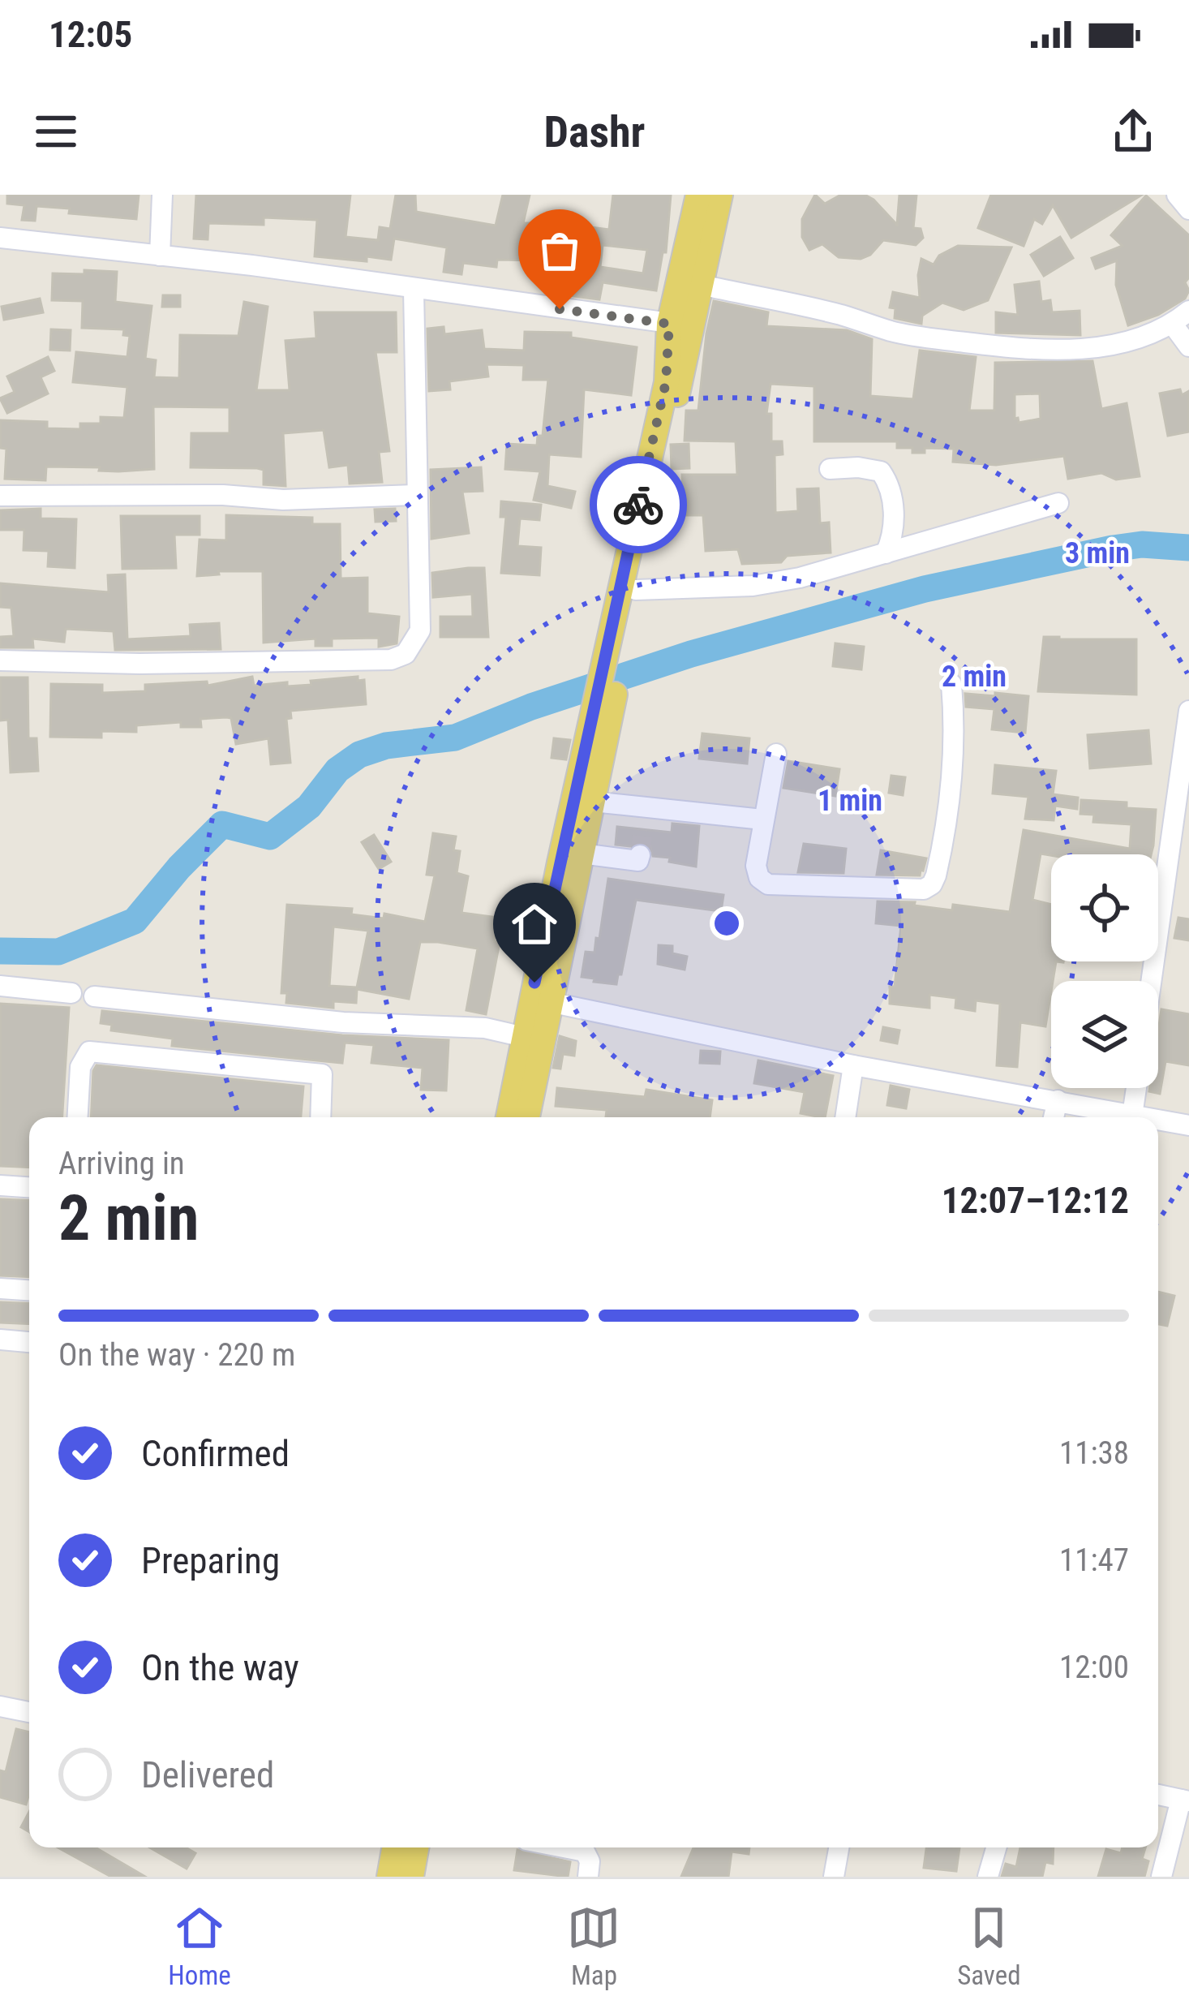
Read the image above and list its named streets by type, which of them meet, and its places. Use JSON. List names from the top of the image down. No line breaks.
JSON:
{"page":{"status":"12:05","header":"Dashr","heading":["2 min","Arriving in","12:07–12:12"],"bar":"On the way · 220 m","list":[["Confirmed","11:38"],["Preparing","11:47"],["On the way","12:00"],"Delivered"],"tabs":["Home","Map","Saved"]},"rings":["3 min","2 min","1 min"]}
